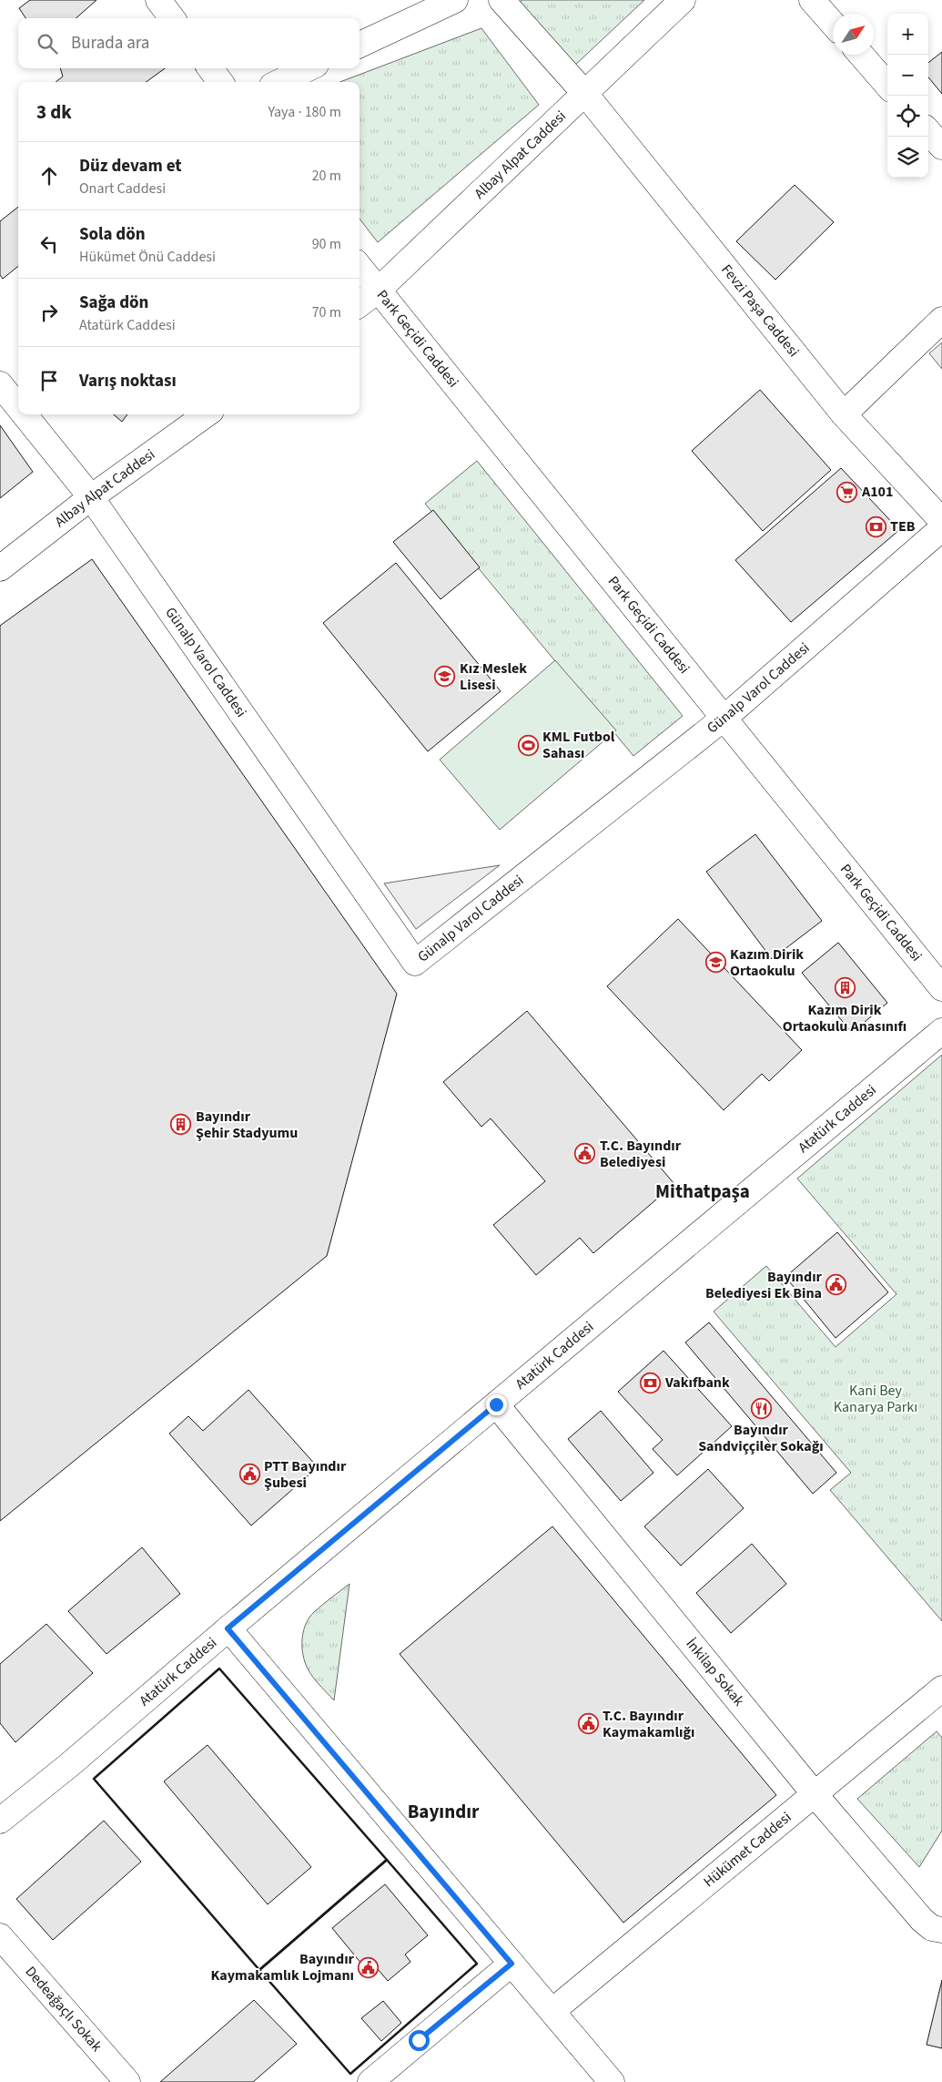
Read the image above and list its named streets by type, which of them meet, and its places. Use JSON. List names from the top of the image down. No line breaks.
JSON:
{"streets":{"street":["Albay Alpat Caddesi","Fevzi Paşa Caddesi","Park Geçidi Caddesi","Günalp Varol Caddesi","Atatürk Caddesi","İnkilap Sokak","Hükümet Caddesi","Dedeağaçlı Sokak"]},"crossings":[["Albay Alpat Caddesi","Fevzi Paşa Caddesi"],["Albay Alpat Caddesi","Park Geçidi Caddesi"],["Albay Alpat Caddesi","Günalp Varol Caddesi"],["Park Geçidi Caddesi","Günalp Varol Caddesi"],["Atatürk Caddesi","İnkilap Sokak"],["İnkilap Sokak","Hükümet Caddesi"]],"districts":["Mithatpaşa","Bayındır"],"parks":["Kani Bey Kanarya Parkı"],"places":{"supermarket":["A101"],"bank":["TEB","Vakıfbank"],"school or university":["Kız Meslek Lisesi","Kazım Dirik Ortaokulu"],"sports":["KML Futbol Sahası"],"building":["Kazım Dirik Ortaokulu Anasınıfı","Bayındır Şehir Stadyumu"],"public building":["T.C. Bayındır Belediyesi","Bayındır Belediyesi Ek Bina","PTT Bayındır Şubesi","T.C. Bayındır Kaymakamlığı","Bayındır Kaymakamlık Lojmanı"],"restaurant":["Bayındır Sandviççiler Sokağı"]},"north":"top right","page":{"map_buttons":["+","−"],"search":"Burada ara","heading":["3 dk","Yaya · 180 m"],"list":[["Düz devam et","Onart Caddesi","20 m"],["Sola dön","Hükümet Önü Caddesi","90 m"],["Sağa dön","Atatürk Caddesi","70 m"],"Varış noktası"]}}
